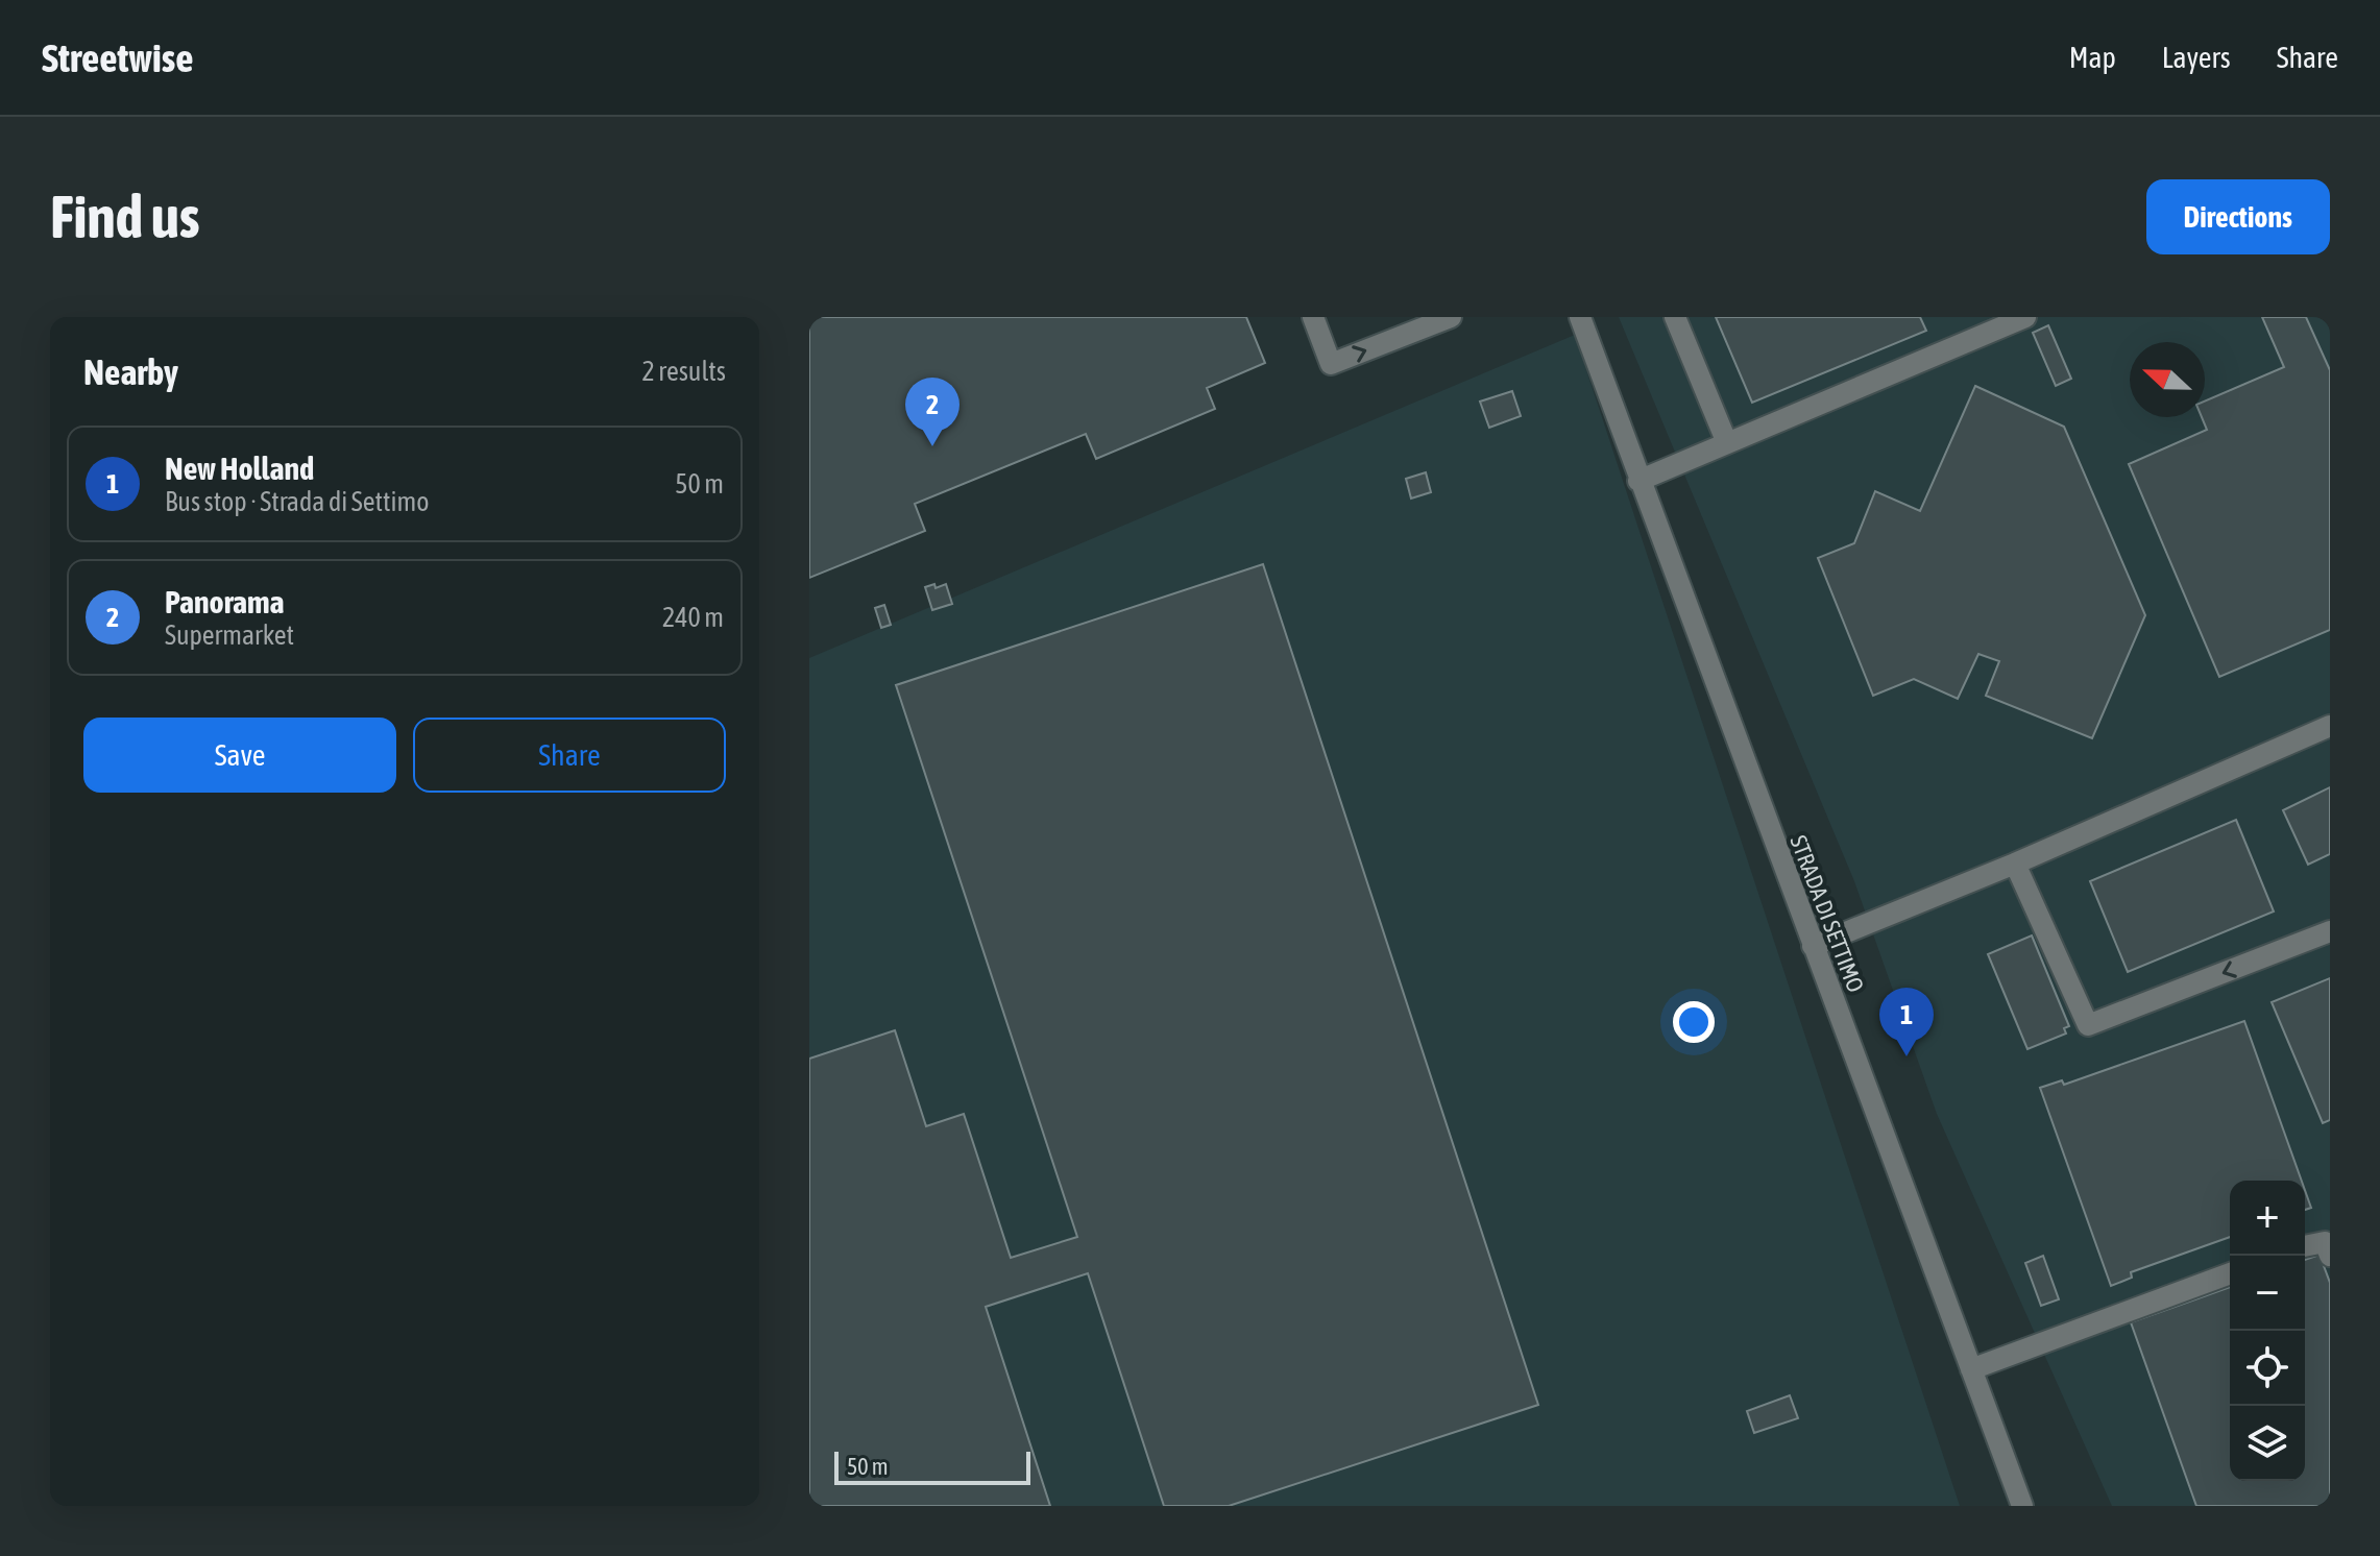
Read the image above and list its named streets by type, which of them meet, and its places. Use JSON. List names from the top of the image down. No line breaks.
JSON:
{"streets":{"street":["STRADA DI SETTIMO"]},"scale_bar":"50 m","north":"left","page":{"header":"Streetwise","nav":["Map","Layers","Share"],"buttons":["Directions",["Save","Share"]],"title":"Find us","heading":["Nearby","2 results"],"pins":["2","1"],"list":[{"mark":"1","name":"New Holland","note":"Bus stop · Strada di Settimo","value":"50 m"},{"mark":"2","name":"Panorama","note":"Supermarket","value":"240 m"}],"map_buttons":["+","−"],"scale":"50 m"}}
